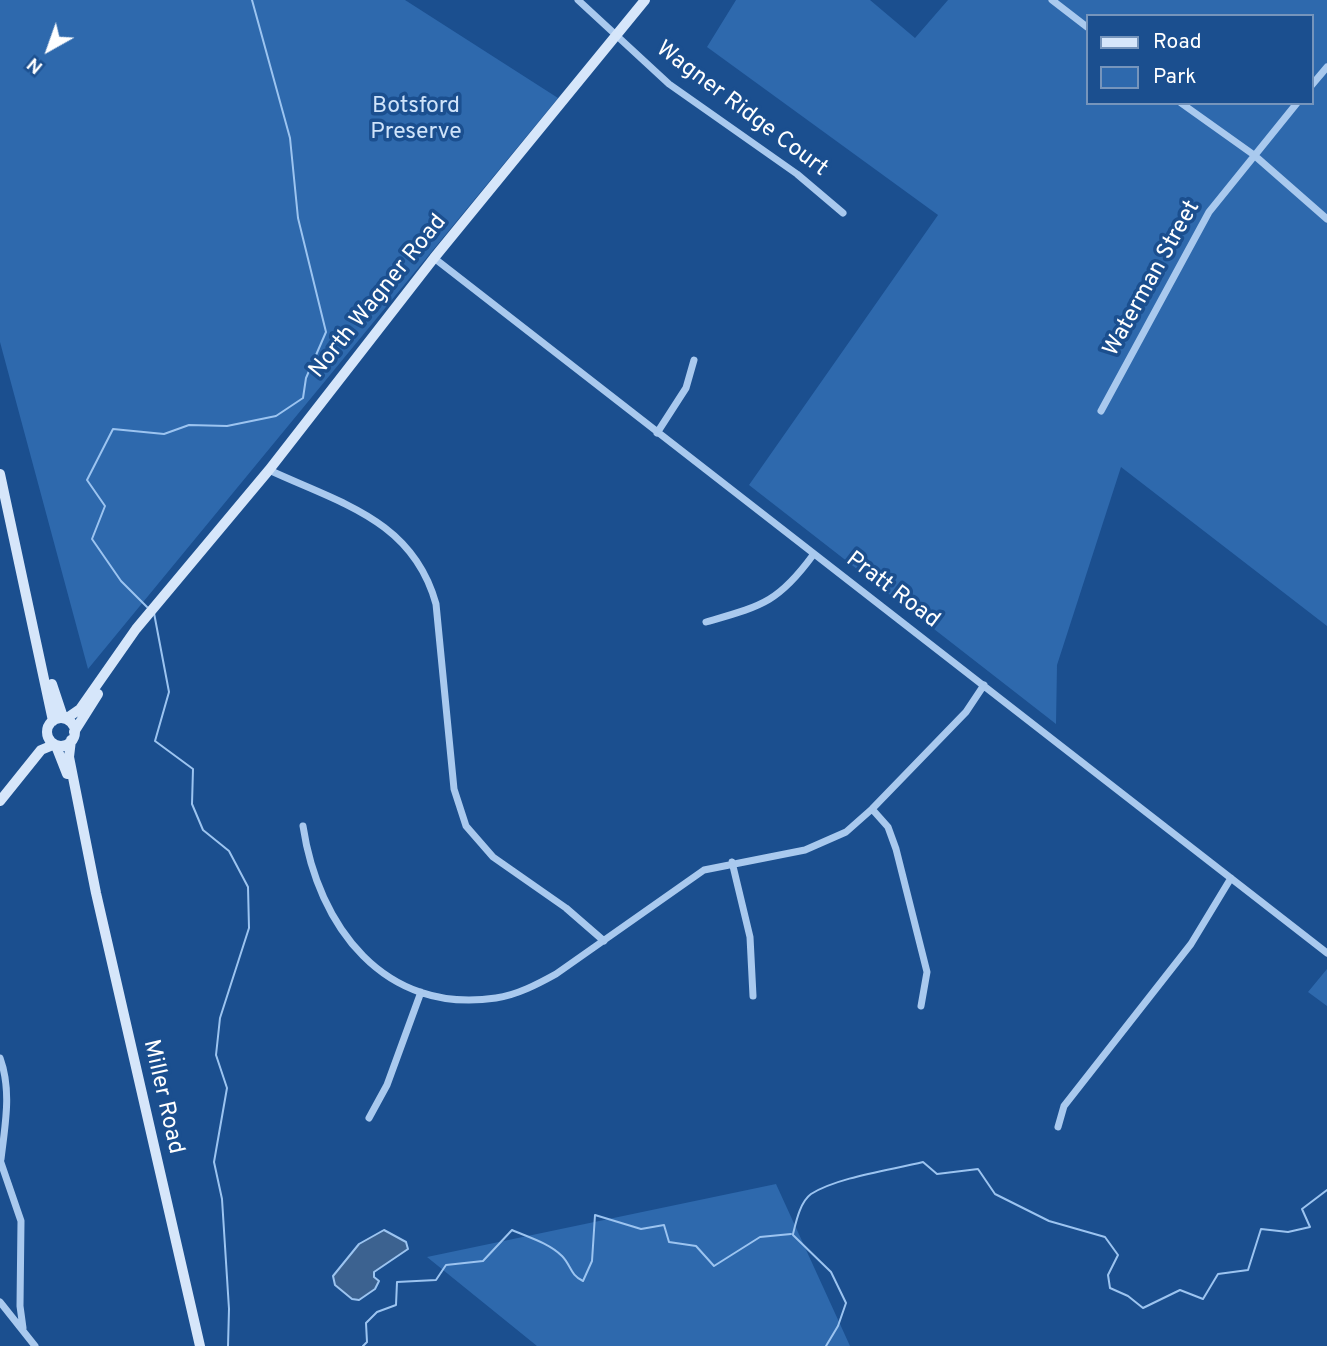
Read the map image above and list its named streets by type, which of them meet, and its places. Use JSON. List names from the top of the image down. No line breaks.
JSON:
{"streets":{"main road":["North Wagner Road","Miller Road"],"street":["Wagner Ridge Court","Waterman Street","Pratt Road"]},"crossings":[["Wagner Ridge Court","North Wagner Road"],["North Wagner Road","Pratt Road"],["North Wagner Road","Miller Road"]],"parks":["Botsford Preserve"],"legend":["Road","Park"],"north":"bottom left"}
